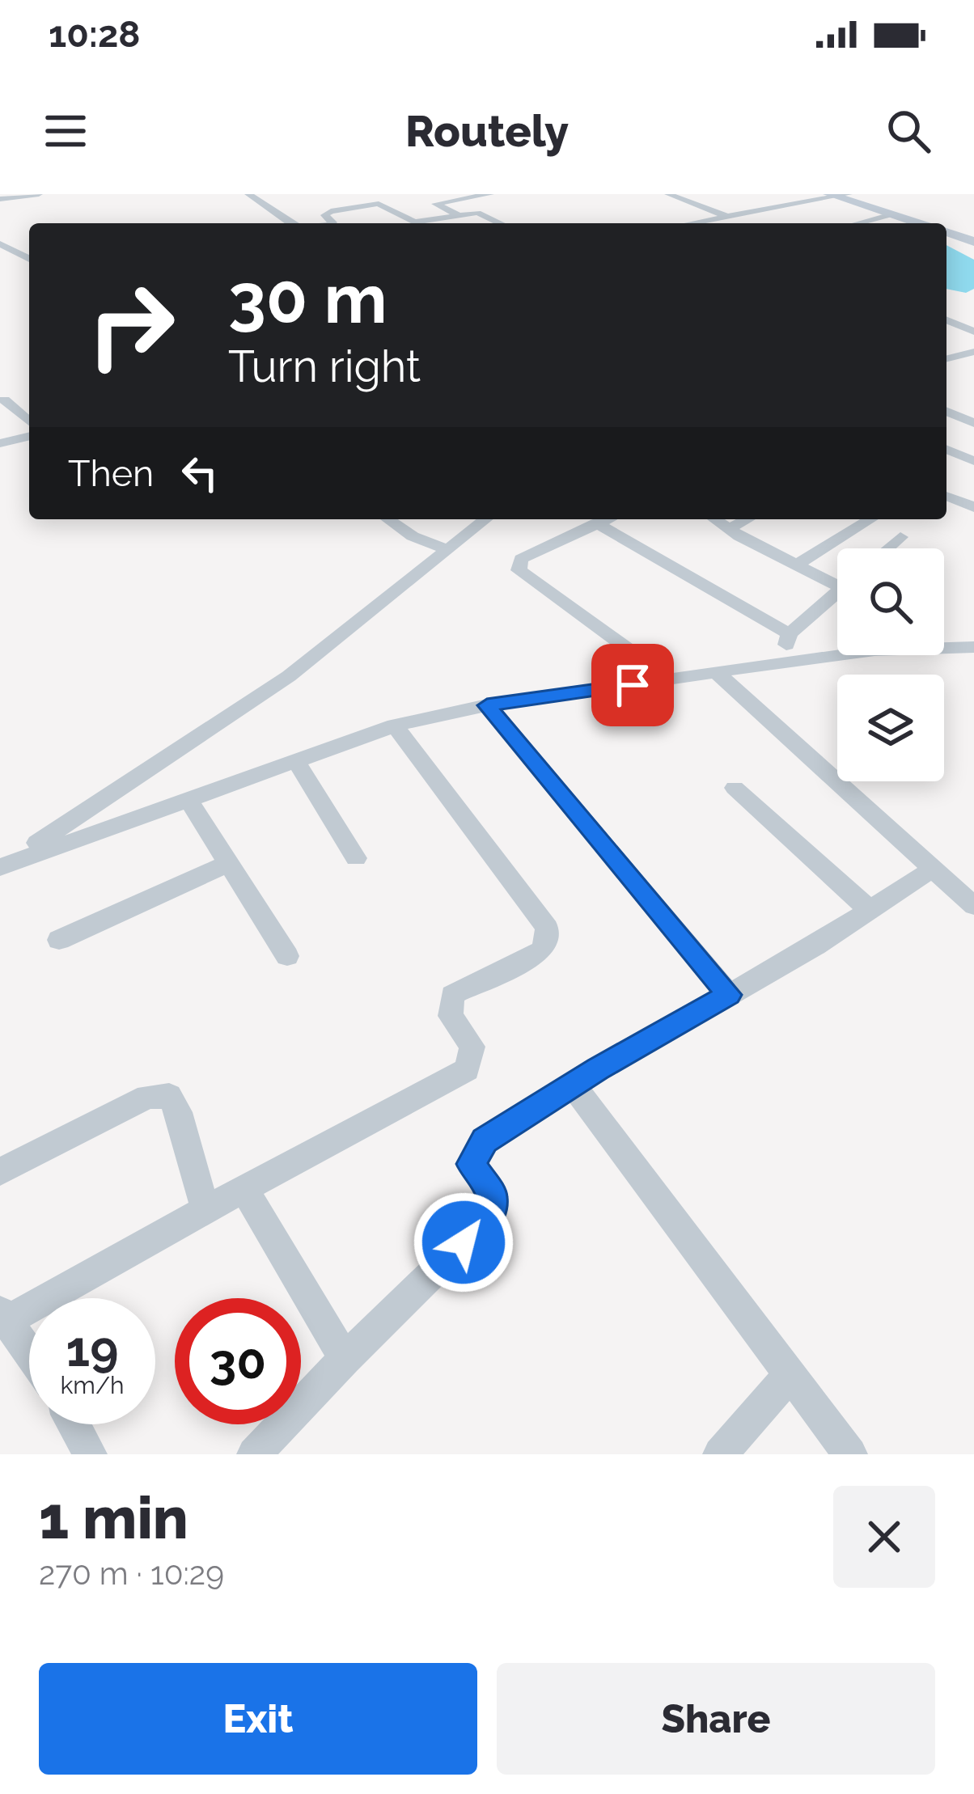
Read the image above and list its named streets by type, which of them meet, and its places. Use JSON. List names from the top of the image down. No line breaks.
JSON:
{"page":{"status":"10:28","header":"Routely","turn":["30 m","Turn right"],"then":"Then","speed":"19 km/h","limit":"30","heading":["1 min","270 m · 10:29"],"buttons":["Exit","Share"]}}
